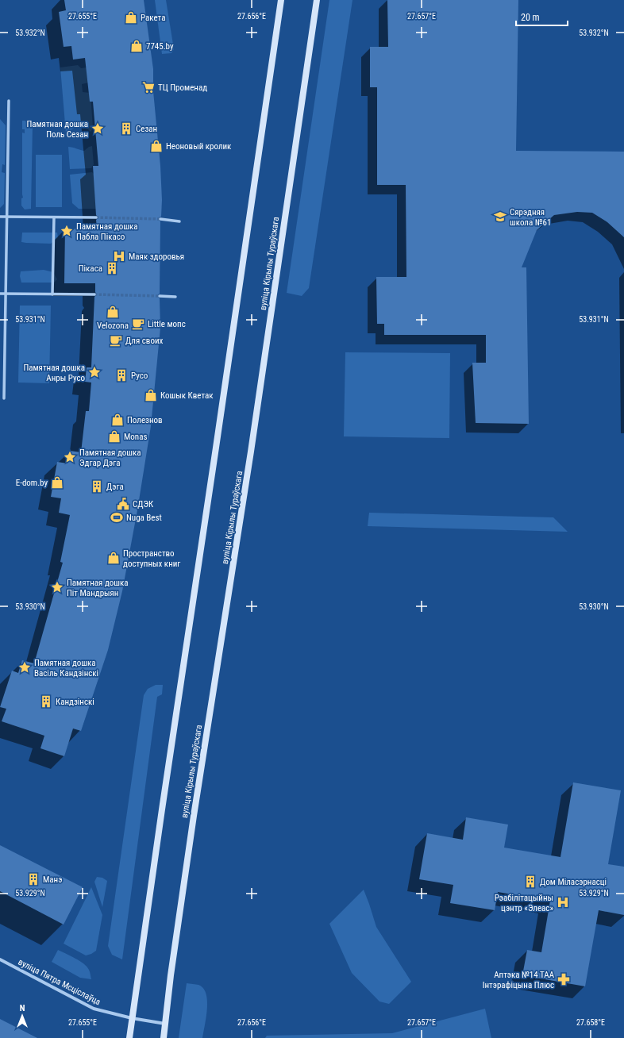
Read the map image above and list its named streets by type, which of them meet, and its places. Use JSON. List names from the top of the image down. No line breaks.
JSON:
{"streets":{"main road":["вуліца Кірылы Тураўскага"],"street":["вуліца Пятра Мсціслаўца"]},"crossings":[["вуліца Кірылы Тураўскага","вуліца Пятра Мсціслаўца"]],"places":{"shop":["Ракета","7745.by","Неоновый кролик","Velozona","Кошык Кветак","Полезнов","Monas","E-dom.by","Пространство доступных книг"],"supermarket":["ТЦ Променад"],"place":["Памятная дошка Поль Сезан","Памятная дошка Пабла Пікасо","Памятная дошка Анры Русо","Памятная дошка Эдгар Дэга","Памятная дошка Піт Мандрыян","Памятная дошка Васіль Кандзінскі"],"building":["Сезан","Пікаса","Русо","Дэга","Кандзінскі","Манэ","Дом Міласэрнасці"],"school or university":["Сярэдняя школа №61"],"hospital":["Маяк здоровья","Рэабілітацыйны цэнтр «Элеас»"],"cafe":["Little мопс","Для своих"],"public building":["СДЭК"],"sports":["Nuga Best"],"pharmacy":["Аптэка №14 ТАА Інтэрафіцына Плюс"]},"scale_bar":"20 m","north":"top","coordinates":["27.655°E","27.656°E","27.657°E","53.932°N","53.931°N","53.930°N","53.929°N","27.658°E"]}
